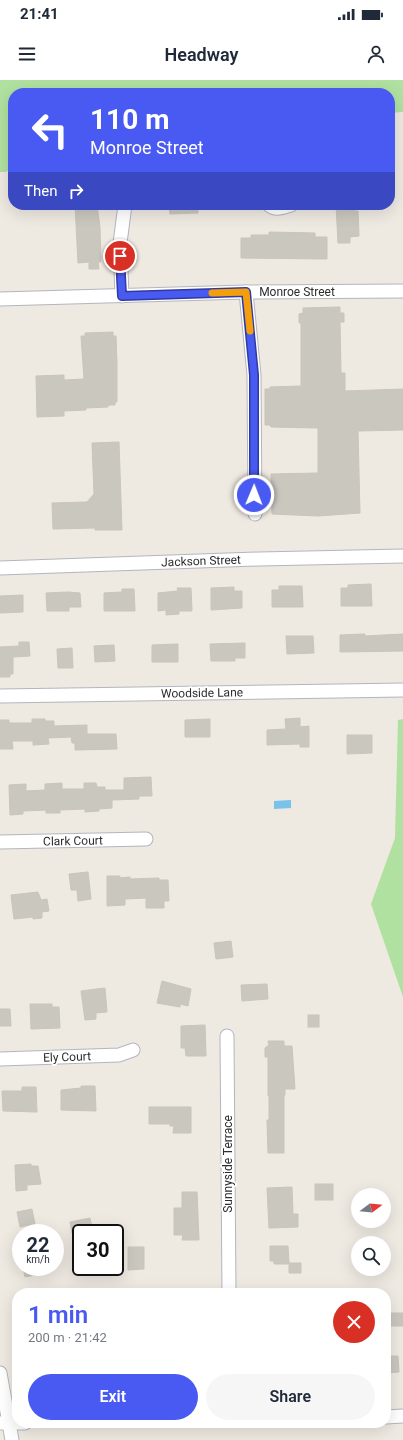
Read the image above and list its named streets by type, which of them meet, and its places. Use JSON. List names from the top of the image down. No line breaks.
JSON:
{"streets":{"street":["Monroe Street","Jackson Street","Woodside Lane","Clark Court","Ely Court","Sunnyside Terrace"]},"north":"right","page":{"status":"21:41","header":"Headway","turn":["110 m","Monroe Street"],"then":"Then","speed":"22 km/h","limit":"30","heading":["1 min","200 m · 21:42"],"buttons":["Exit","Share"]}}
